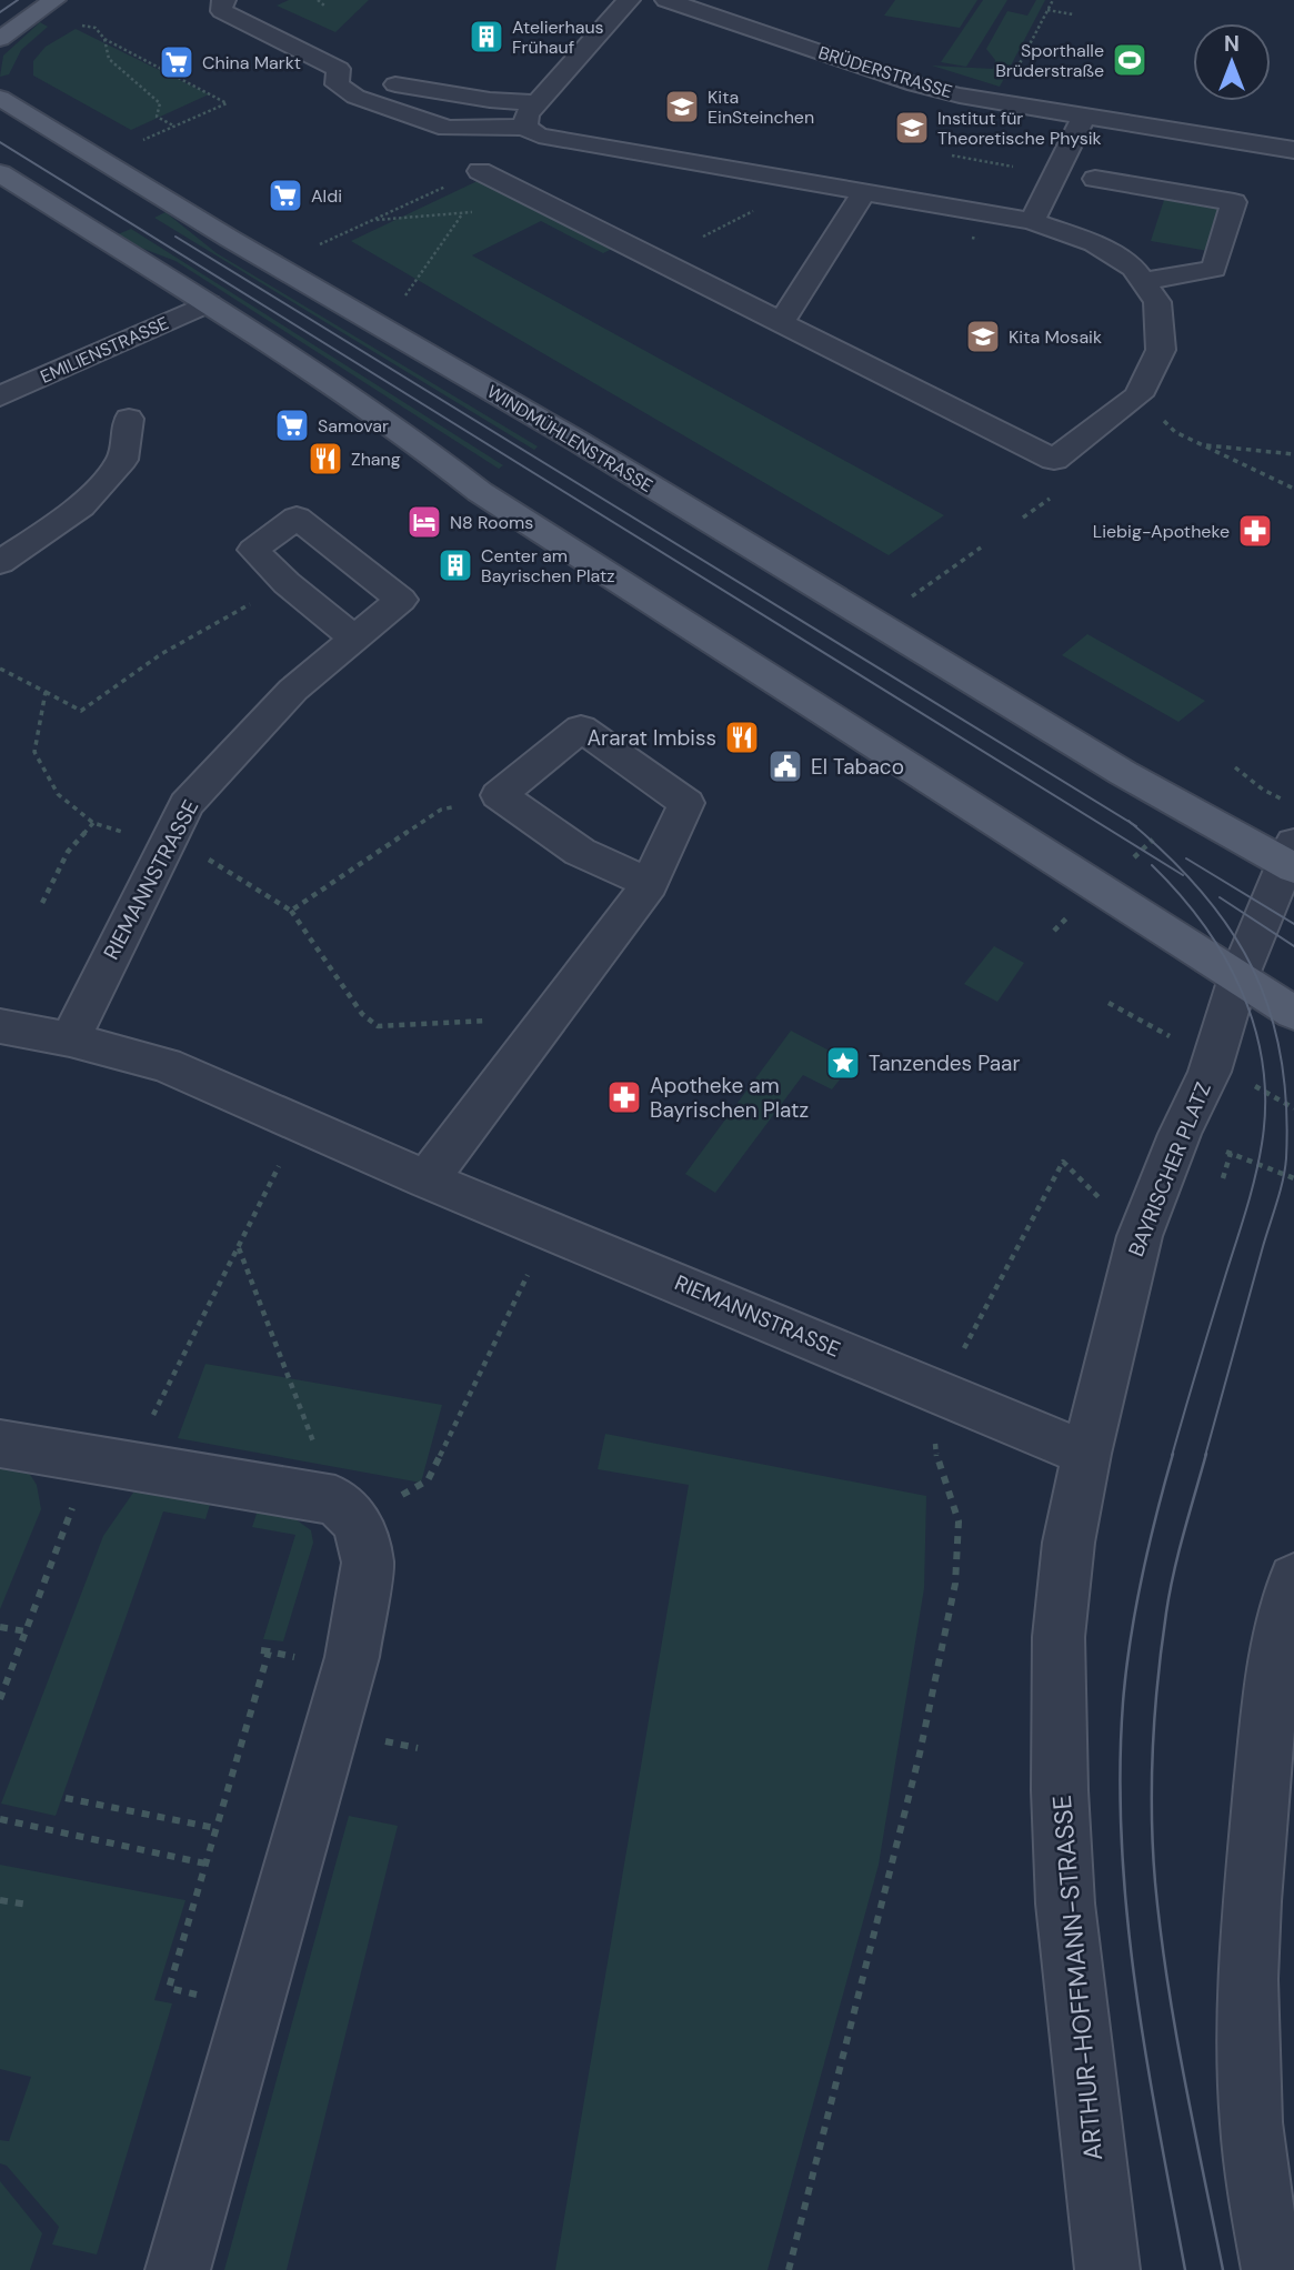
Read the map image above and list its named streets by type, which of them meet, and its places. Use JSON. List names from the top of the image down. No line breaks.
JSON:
{"streets":{"main road":["WINDMÜHLENSTRASSE","BAYRISCHER PLATZ"],"street":["BRÜDERSTRASSE","EMILIENSTRASSE","RIEMANNSTRASSE","ARTHUR-HOFFMANN-STRASSE"]},"crossings":[["WINDMÜHLENSTRASSE","BAYRISCHER PLATZ"],["RIEMANNSTRASSE","BAYRISCHER PLATZ"],["RIEMANNSTRASSE","ARTHUR-HOFFMANN-STRASSE"],["BAYRISCHER PLATZ","ARTHUR-HOFFMANN-STRASSE"]],"places":{"building":["Atelierhaus Frühauf","Center am Bayrischen Platz"],"sports":["Sporthalle Brüderstraße"],"supermarket":["China Markt","Aldi","Samovar"],"school or university":["Kita EinSteinchen","Institut für Theoretische Physik","Kita Mosaik"],"restaurant":["Zhang","Ararat Imbiss"],"hotel":["N8 Rooms"],"pharmacy":["Liebig-Apotheke","Apotheke am Bayrischen Platz"],"public building":["El Tabaco"],"place":["Tanzendes Paar"]},"north":"top"}
